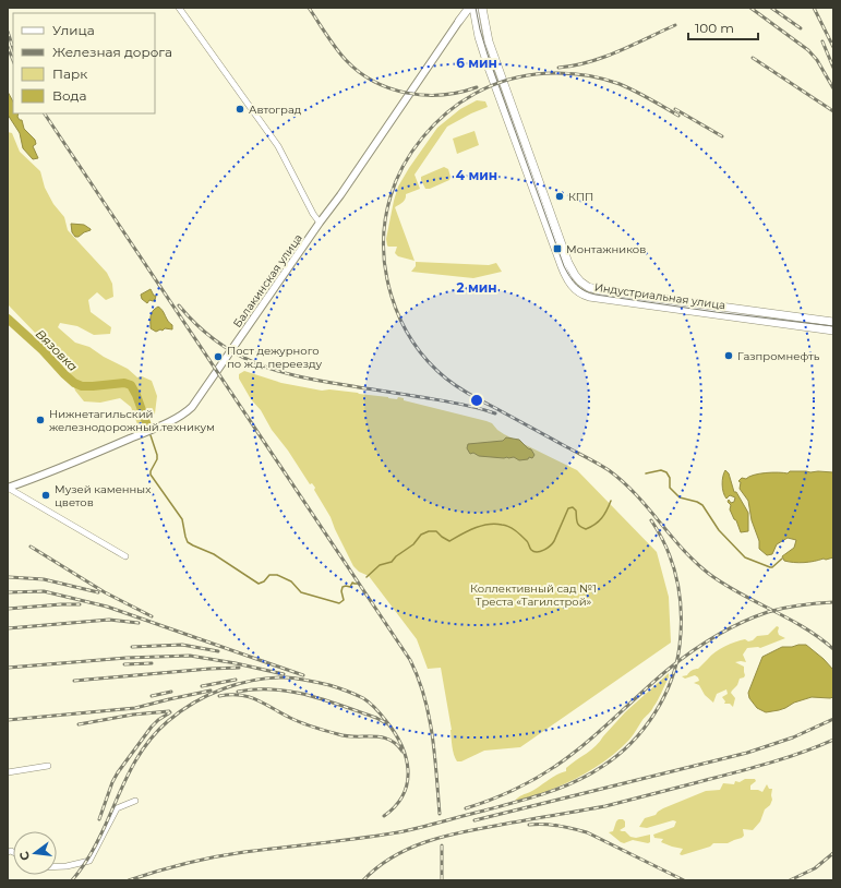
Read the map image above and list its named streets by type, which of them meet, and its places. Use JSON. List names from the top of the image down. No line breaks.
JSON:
{"streets":{"main road":["Индустриальная улица"],"street":["Балакинская улица"]},"water":["Вязовка"],"parks":["Коллективный сад №1 Треста «Тагилстрой»"],"places":{"other":["Автоград","КПП","Газпромнефть","Пост дежурного по ж.д. переезду","Нижнетагильский железнодорожный техникум","Музей каменных цветов"],"transit":["Монтажников"]},"legend":["Улица","Железная дорога","Парк","Вода"],"scale_bar":"100 m","north":"left","rings":["6 мин","4 мин","2 мин"]}
